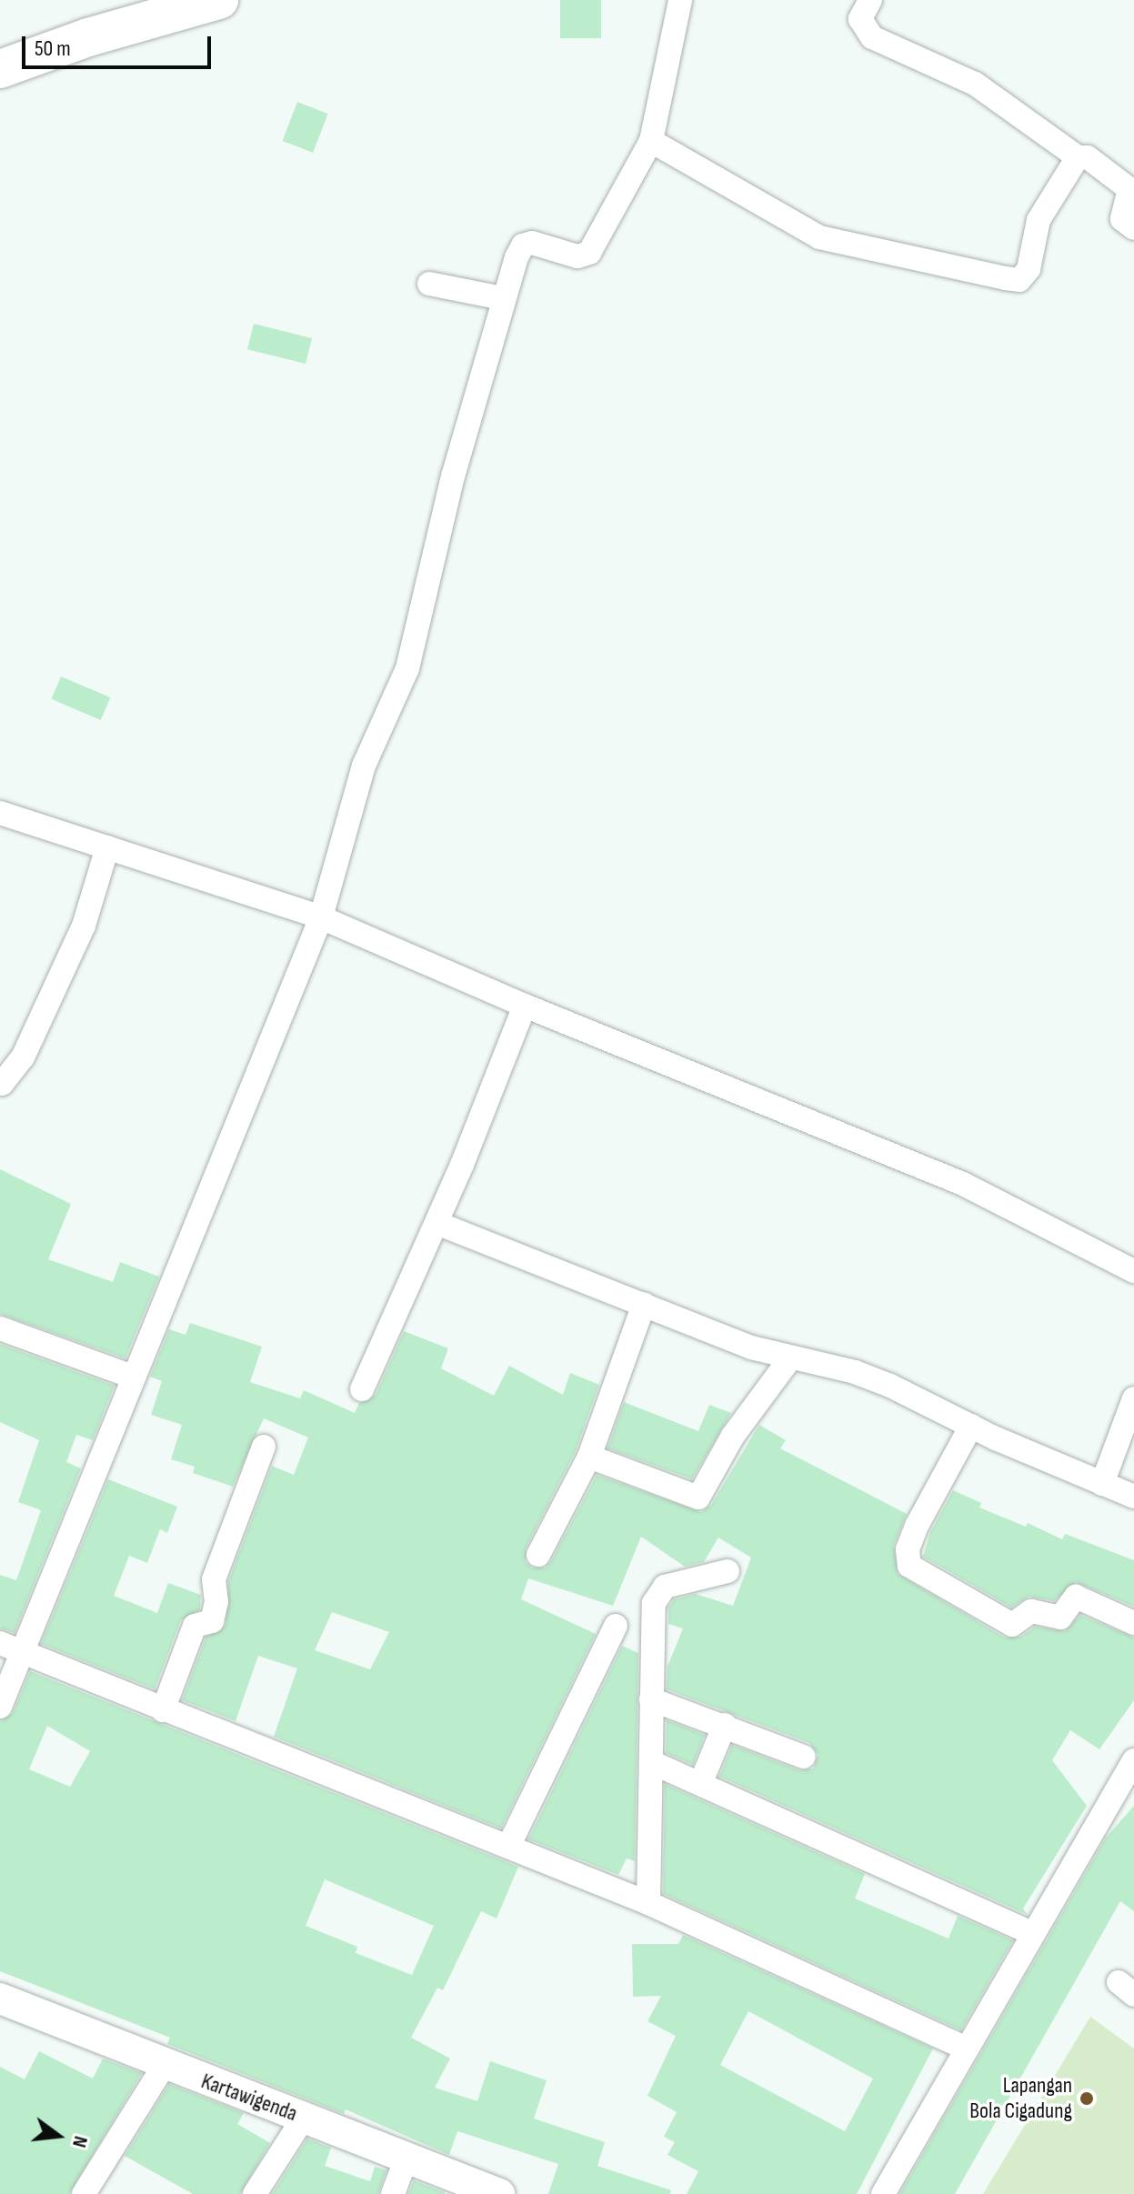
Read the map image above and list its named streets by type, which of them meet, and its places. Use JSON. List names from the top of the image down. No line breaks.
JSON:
{"streets":{"street":["Kartawigenda"]},"places":["Lapangan Bola Cigadung"],"scale_bar":"50 m","north":"right"}
